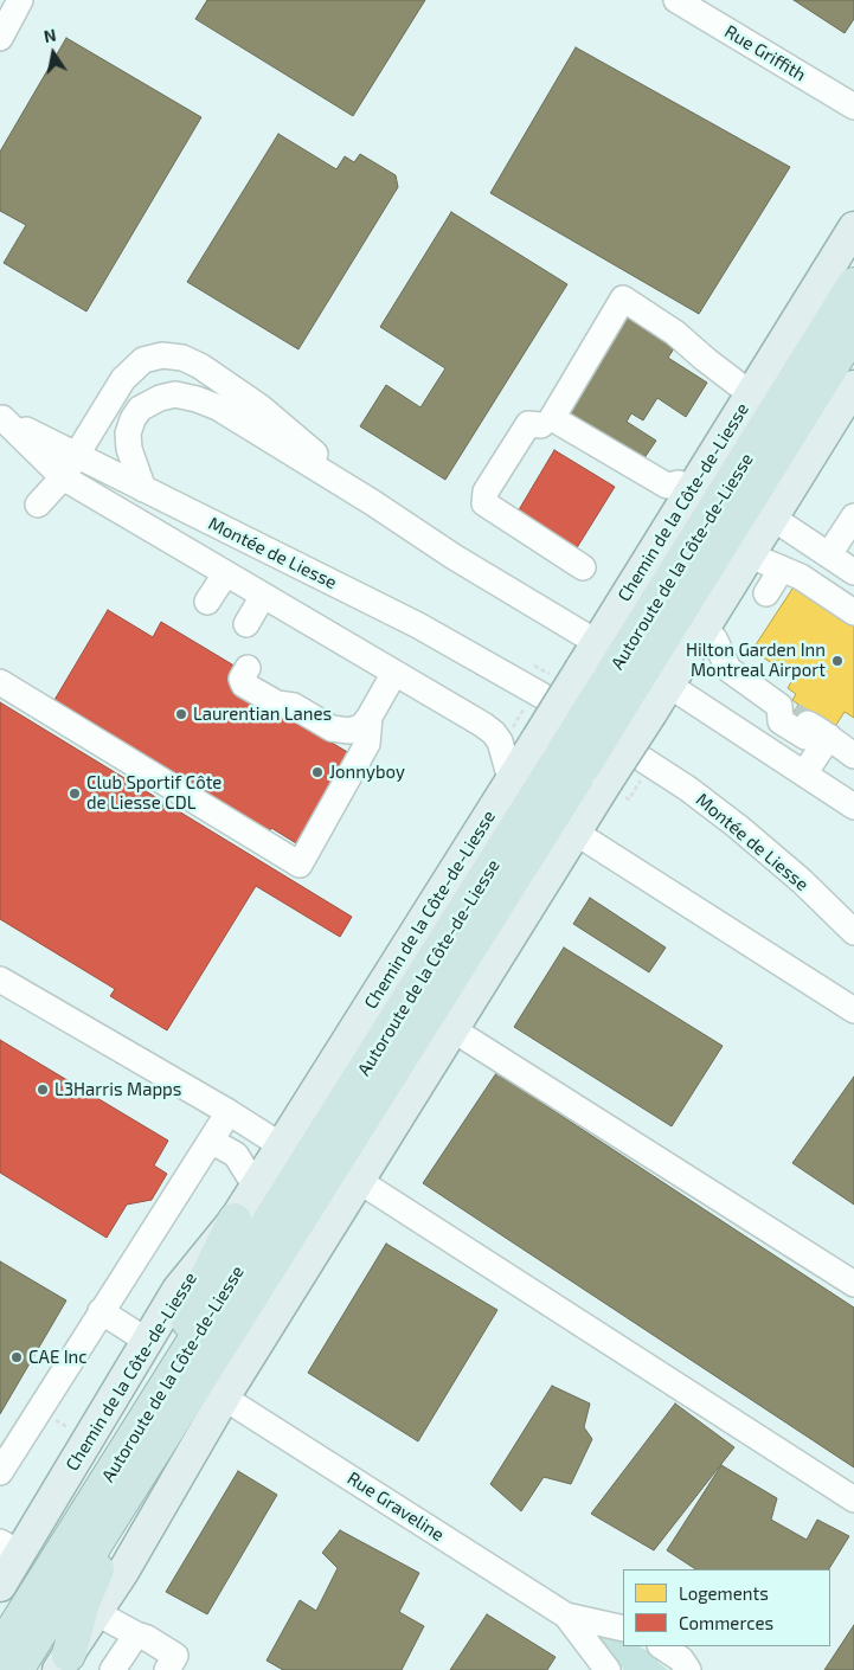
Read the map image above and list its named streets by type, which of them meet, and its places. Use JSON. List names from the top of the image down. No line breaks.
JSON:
{"streets":{"highway":["Autoroute de la Côte-de-Liesse"],"main road":["Chemin de la Côte-de-Liesse"],"street":["Rue Griffith","Montée de Liesse","Rue Graveline"]},"crossings":[["Chemin de la Côte-de-Liesse","Autoroute de la Côte-de-Liesse"],["Chemin de la Côte-de-Liesse","Rue Graveline"]],"places":["Hilton Garden Inn Montreal Airport","Laurentian Lanes","Jonnyboy","Club Sportif Côte de Liesse CDL","L3Harris Mapps","CAE Inc"],"legend":["Logements","Commerces"],"north":"top"}
